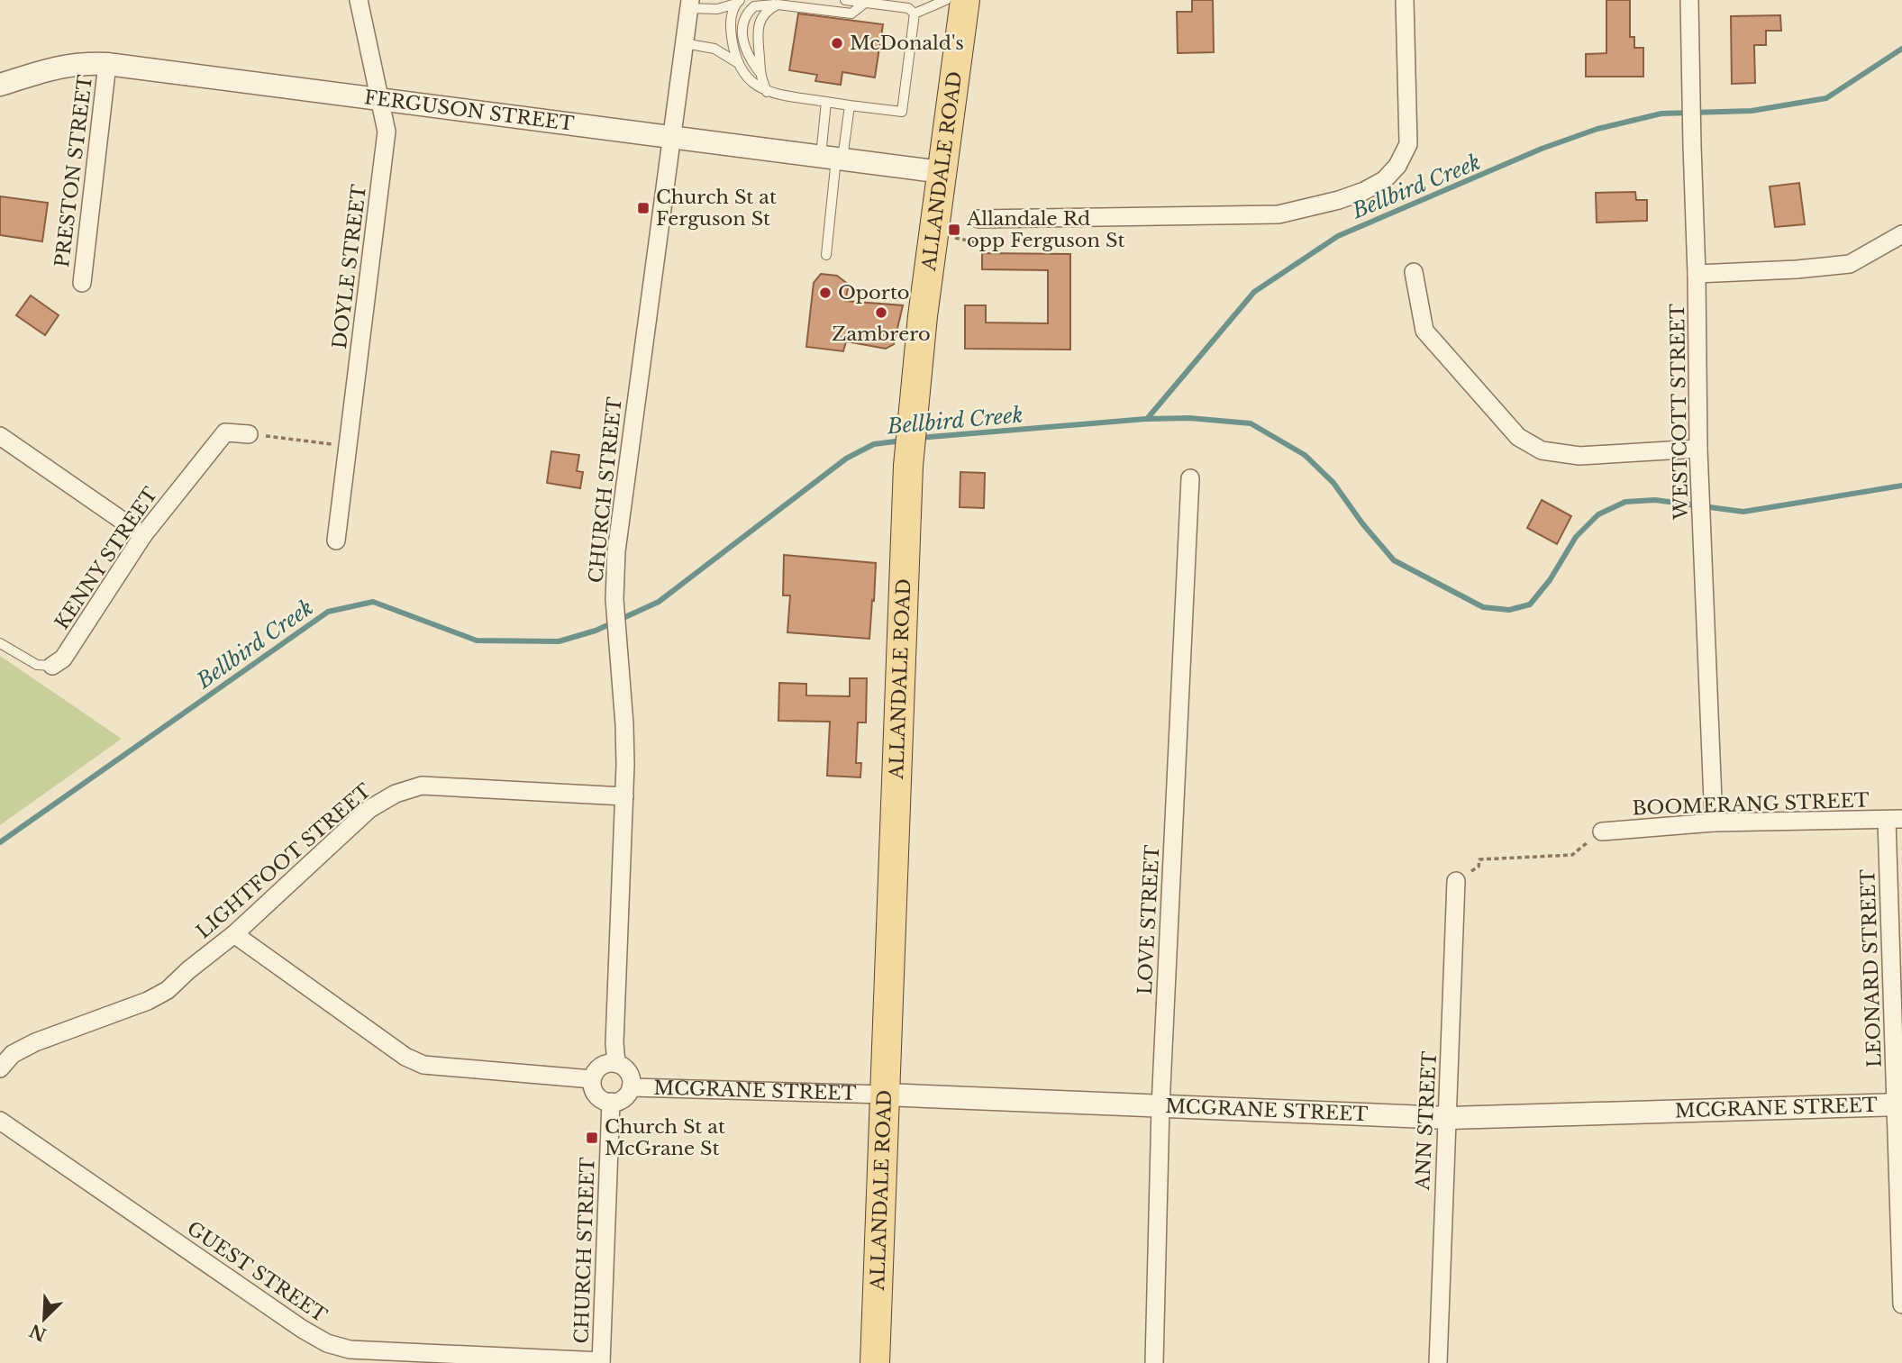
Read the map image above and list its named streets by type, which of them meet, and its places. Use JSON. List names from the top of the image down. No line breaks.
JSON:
{"streets":{"main road":["ALLANDALE ROAD"],"street":["FERGUSON STREET","PRESTON STREET","DOYLE STREET","WESTCOTT STREET","CHURCH STREET","KENNY STREET","BOOMERANG STREET","LIGHTFOOT STREET","LOVE STREET","LEONARD STREET","MCGRANE STREET","ANN STREET","GUEST STREET"]},"crossings":[["FERGUSON STREET","PRESTON STREET"],["FERGUSON STREET","ALLANDALE ROAD"],["FERGUSON STREET","DOYLE STREET"],["FERGUSON STREET","CHURCH STREET"],["ALLANDALE ROAD","MCGRANE STREET"],["WESTCOTT STREET","BOOMERANG STREET"],["CHURCH STREET","LIGHTFOOT STREET"],["CHURCH STREET","MCGRANE STREET"],["CHURCH STREET","GUEST STREET"],["BOOMERANG STREET","LEONARD STREET"],["LOVE STREET","MCGRANE STREET"],["LEONARD STREET","MCGRANE STREET"],["MCGRANE STREET","ANN STREET"]],"water":["Bellbird Creek"],"places":{"other":["McDonald's","Oporto","Zambrero"],"transit":["Church St at Ferguson St","Allandale Rd opp Ferguson St","Church St at McGrane St"]},"north":"bottom left"}
